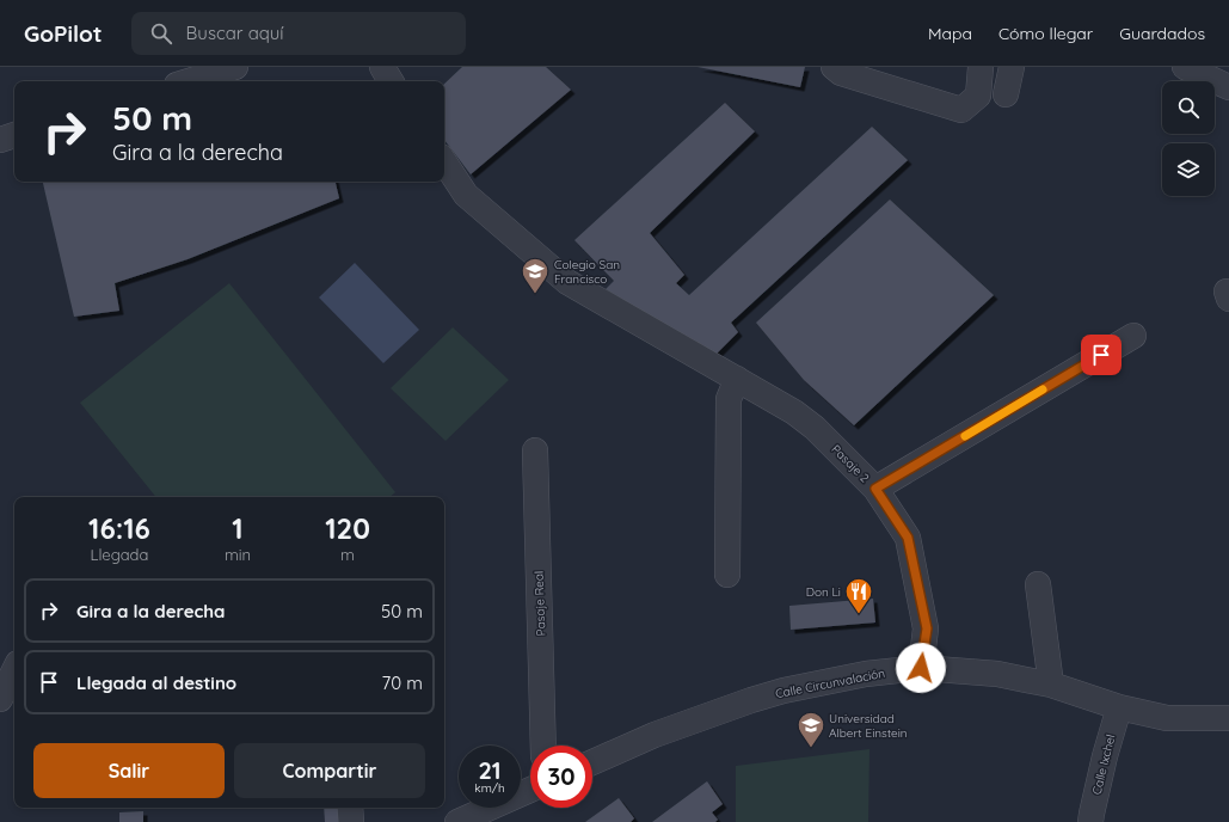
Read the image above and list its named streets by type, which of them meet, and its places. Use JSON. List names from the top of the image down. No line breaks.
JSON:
{"streets":{"street":["Pasaje 2","Pasaje Real","Calle Circunvalación","Calle Ixchel"]},"crossings":[["Pasaje 2","Calle Circunvalación"],["Calle Circunvalación","Calle Ixchel"]],"places":{"school or university":["Colegio San Francisco","Universidad Albert Einstein"],"restaurant":["Don Li"]},"page":{"header":"GoPilot","search":"Buscar aquí","nav":["Mapa","Cómo llegar","Guardados"],"turn":["50 m","Gira a la derecha"],"eta":["16:16","Llegada","1","min","120","m"],"list":[{"name":"Gira a la derecha","value":"50 m"},{"name":"Llegada al destino","value":"70 m"}],"buttons":["Salir","Compartir"],"speed":"21 km/h","limit":"30"}}
